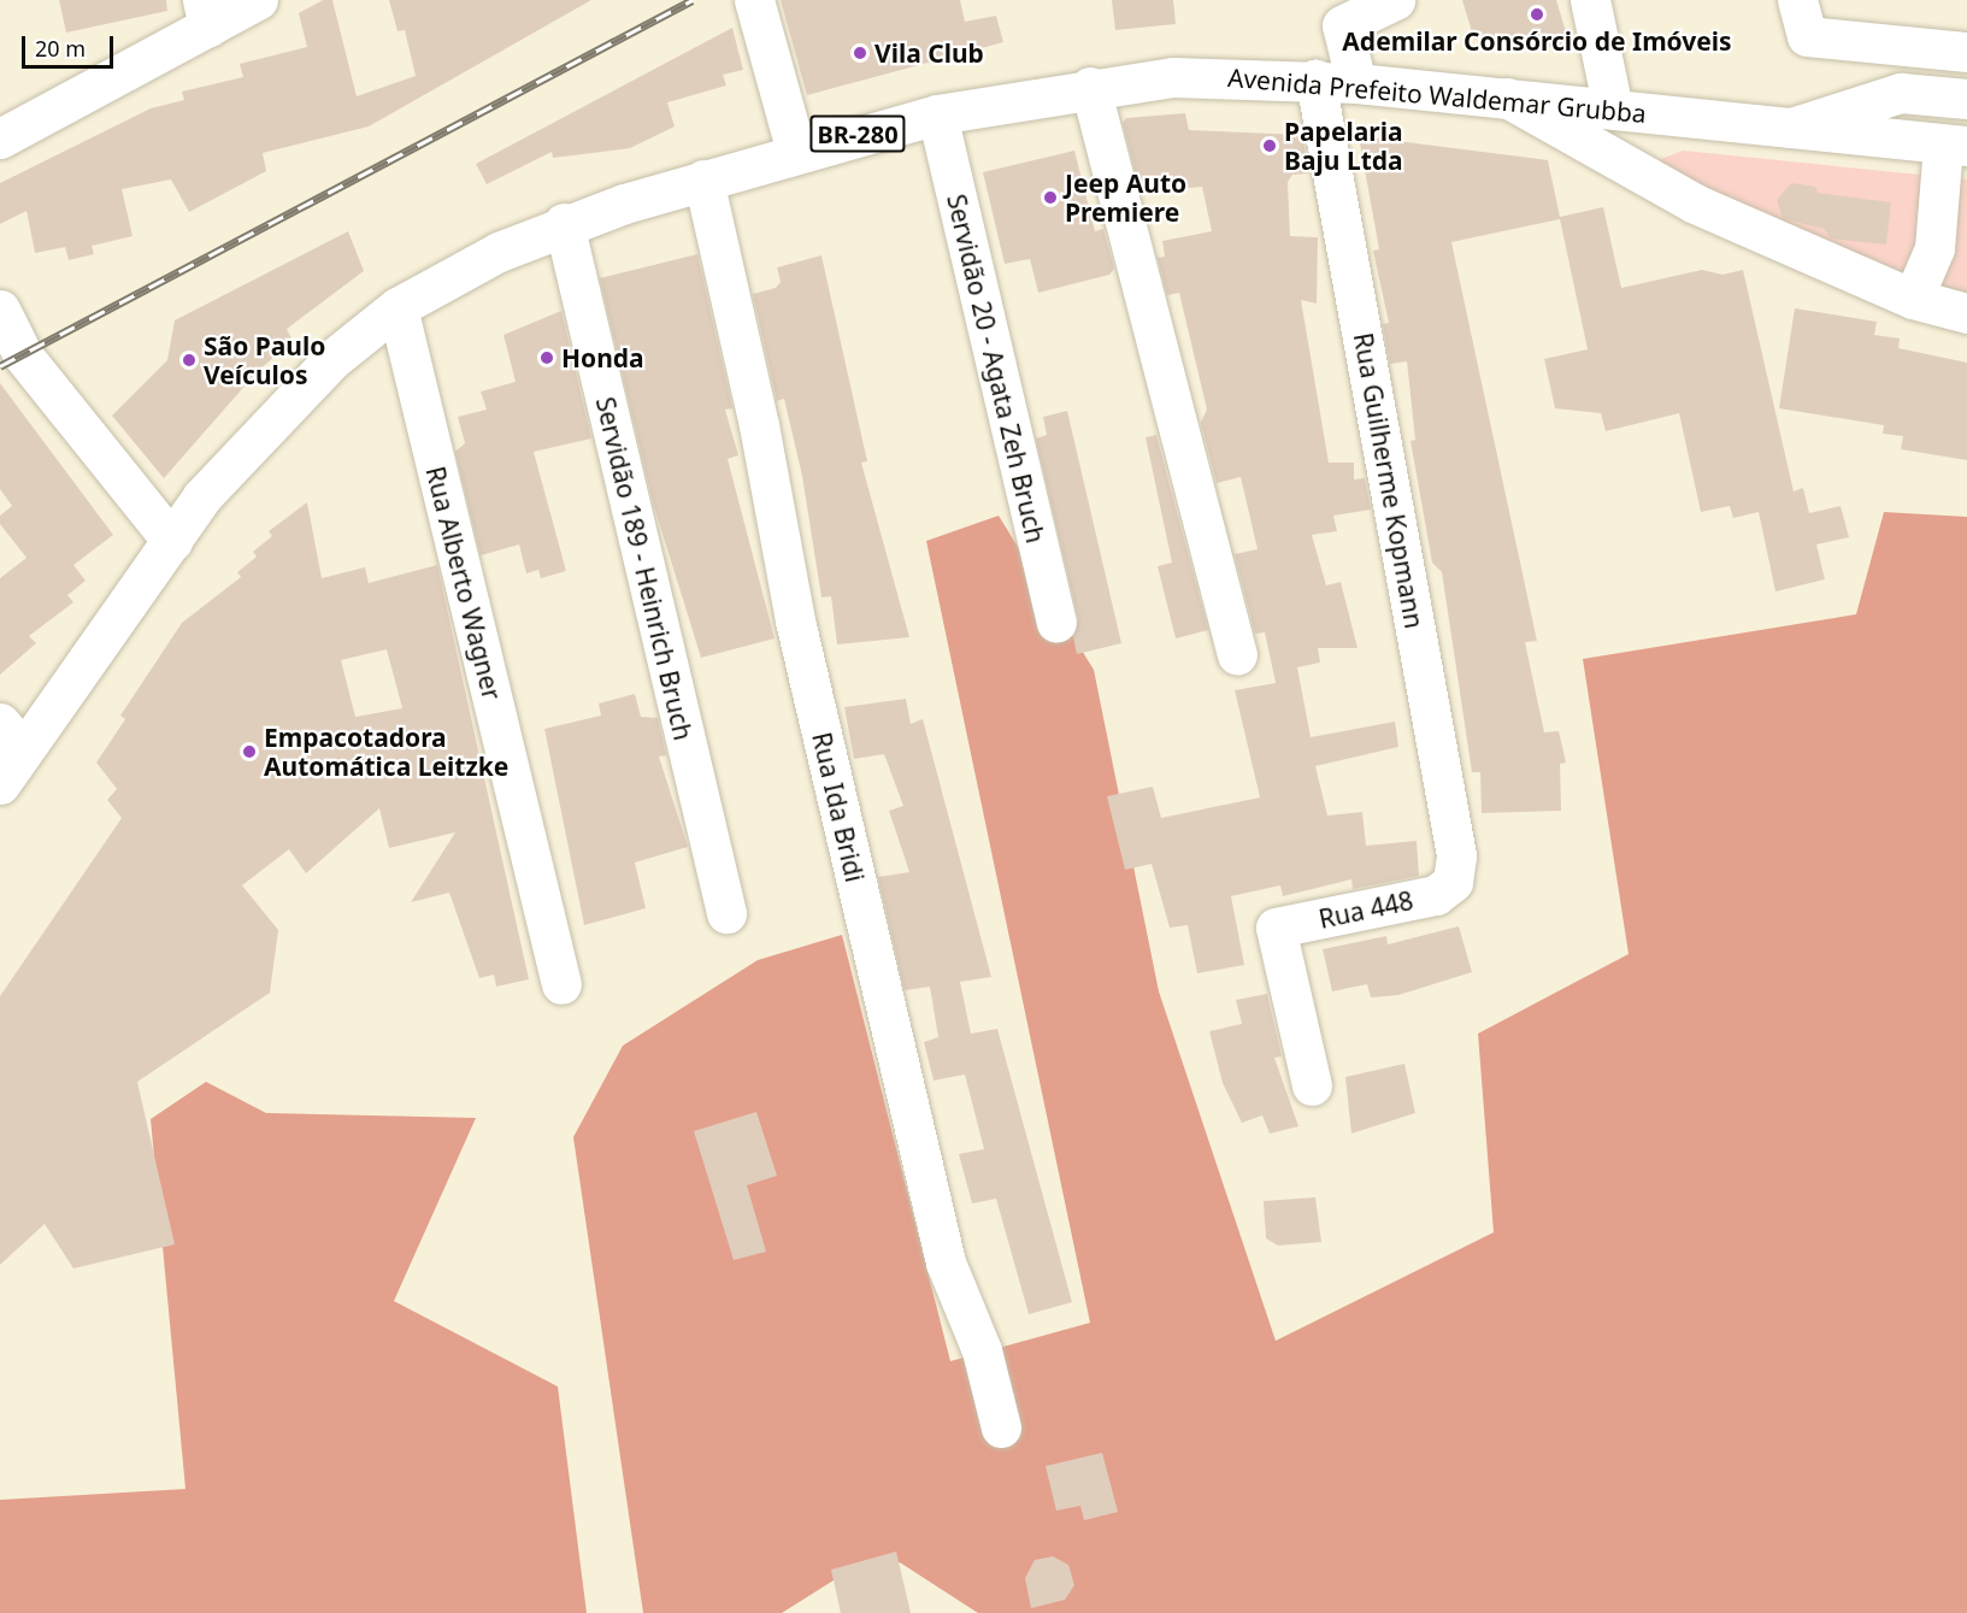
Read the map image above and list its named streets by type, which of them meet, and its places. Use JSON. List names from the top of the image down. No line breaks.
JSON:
{"streets":{"main road":["Avenida Prefeito Waldemar Grubba","BR-280","Servidão 20 - Agata Zeh Bruch","Rua Guilherme Kopmann","Servidão 189 - Heinrich Bruch","Rua Alberto Wagner","Rua Ida Bridi","Rua 448"]},"crossings":[["Avenida Prefeito Waldemar Grubba","Servidão 20 - Agata Zeh Bruch"],["Avenida Prefeito Waldemar Grubba","Rua Guilherme Kopmann"],["Avenida Prefeito Waldemar Grubba","Servidão 189 - Heinrich Bruch"],["Avenida Prefeito Waldemar Grubba","Rua Alberto Wagner"],["Avenida Prefeito Waldemar Grubba","Rua Ida Bridi"],["Rua Guilherme Kopmann","Rua 448"]],"places":["Ademilar Consórcio de Imóveis","Vila Club","Papelaria Baju Ltda","Jeep Auto Premiere","Honda","São Paulo Veículos","Empacotadora Automática Leitzke"],"scale_bar":"20 m"}
